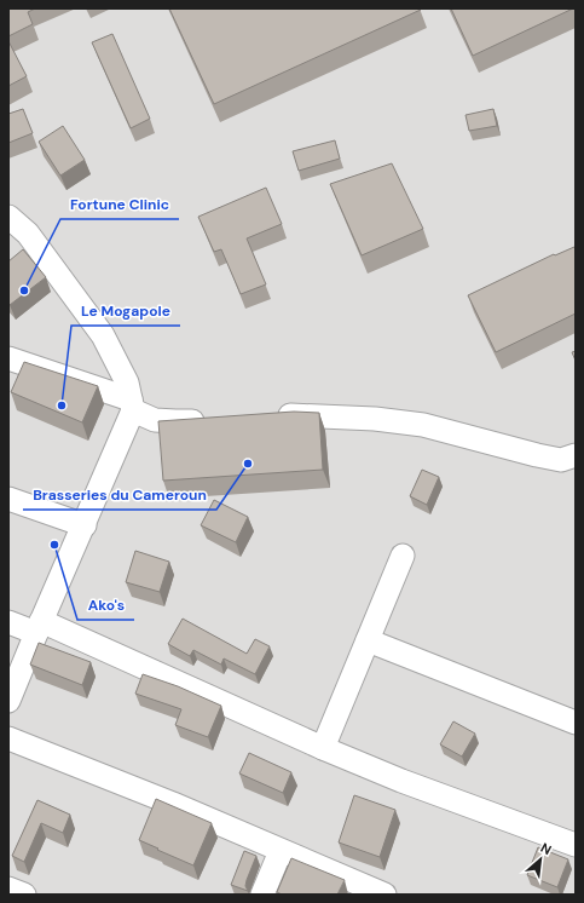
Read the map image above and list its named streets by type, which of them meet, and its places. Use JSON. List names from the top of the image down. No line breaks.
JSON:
{"places":["Fortune Clinic","Le Mogapole","Brasseries du Cameroun","Ako's"],"north":"top right"}
